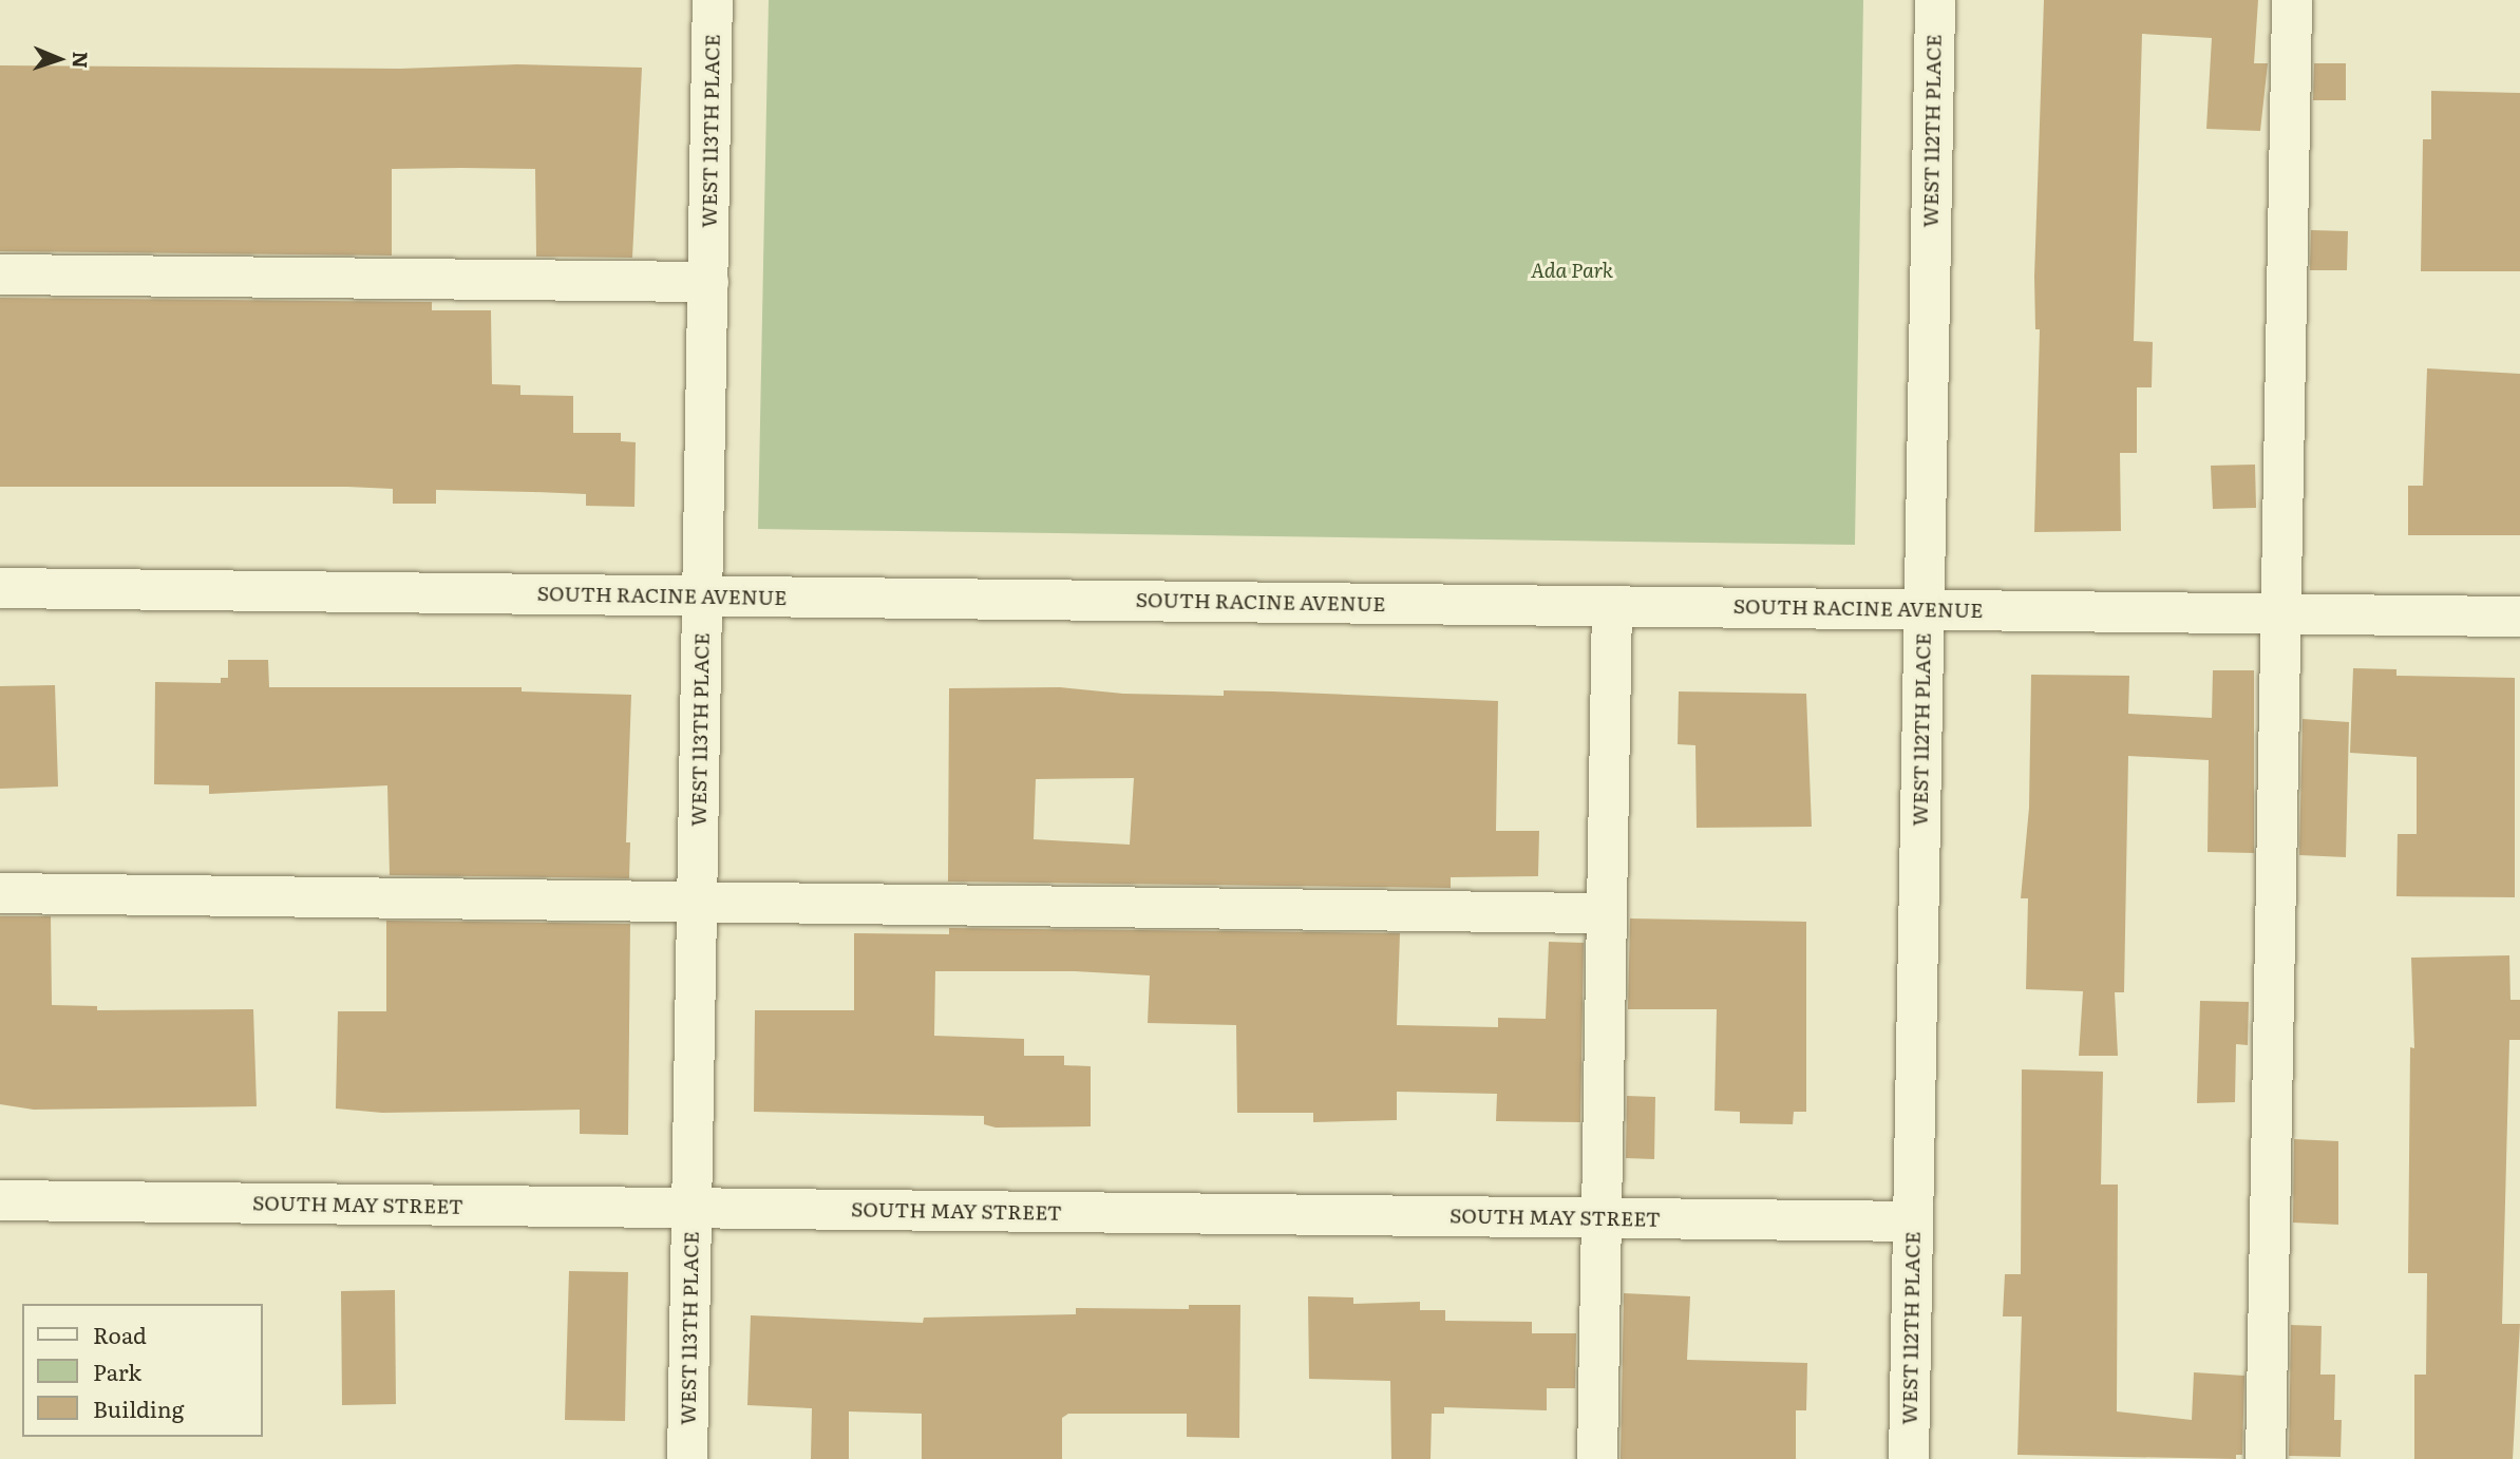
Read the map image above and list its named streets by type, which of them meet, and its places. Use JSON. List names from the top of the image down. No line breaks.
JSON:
{"streets":{"street":["WEST 113TH PLACE","WEST 112TH PLACE","SOUTH RACINE AVENUE","SOUTH MAY STREET"]},"crossings":[["WEST 113TH PLACE","SOUTH RACINE AVENUE"],["WEST 113TH PLACE","SOUTH MAY STREET"],["WEST 112TH PLACE","SOUTH RACINE AVENUE"],["WEST 112TH PLACE","SOUTH MAY STREET"]],"parks":["Ada Park"],"legend":["Road","Park","Building"],"north":"right"}
